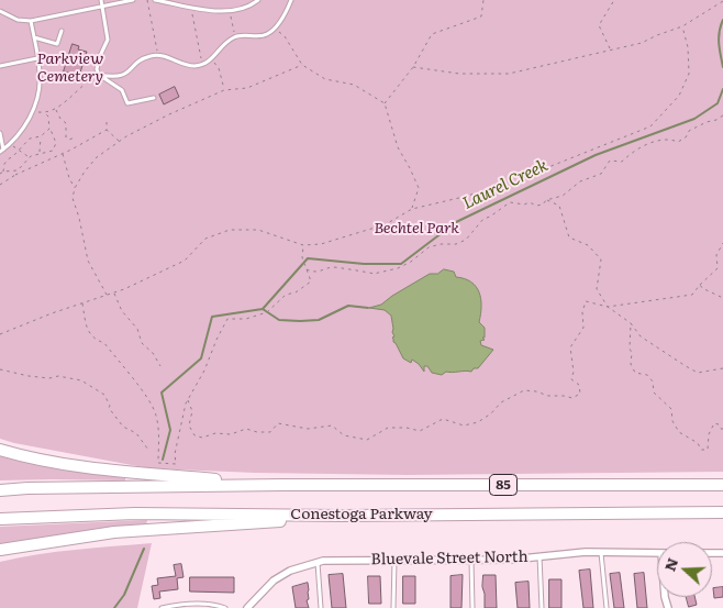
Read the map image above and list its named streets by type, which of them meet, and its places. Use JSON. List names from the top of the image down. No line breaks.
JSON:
{"streets":{"highway":["85","Conestoga Parkway"],"street":["Bluevale Street North"]},"water":["Laurel Creek"],"parks":["Parkview Cemetery","Bechtel Park"],"north":"left"}
